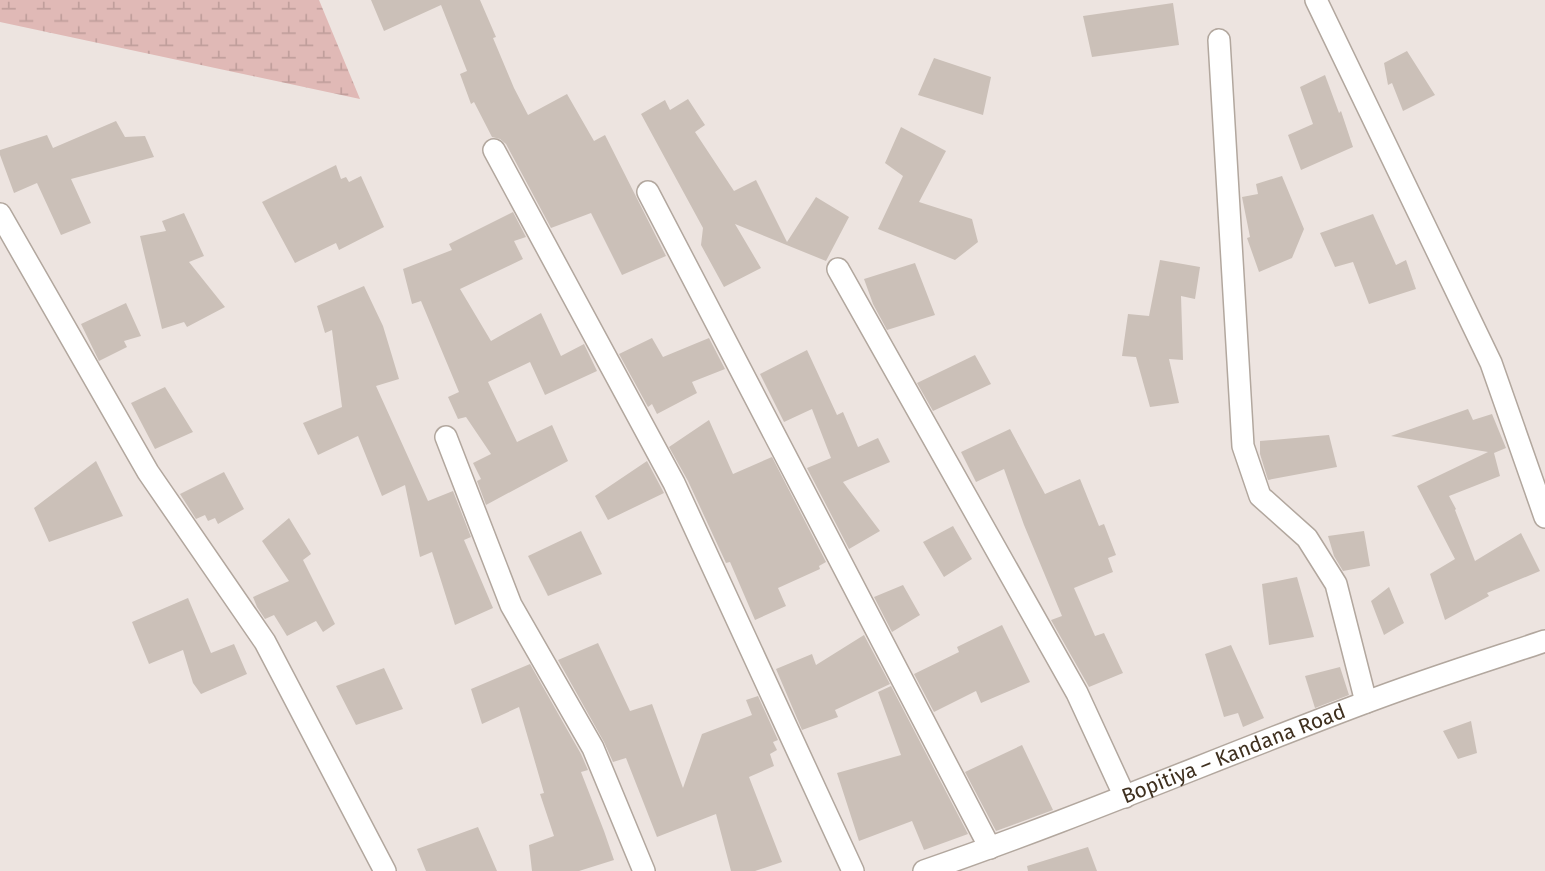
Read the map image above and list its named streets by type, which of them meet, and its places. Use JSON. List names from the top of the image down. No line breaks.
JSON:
{"streets":{"street":["Bopitiya – Kandana Road"]}}
